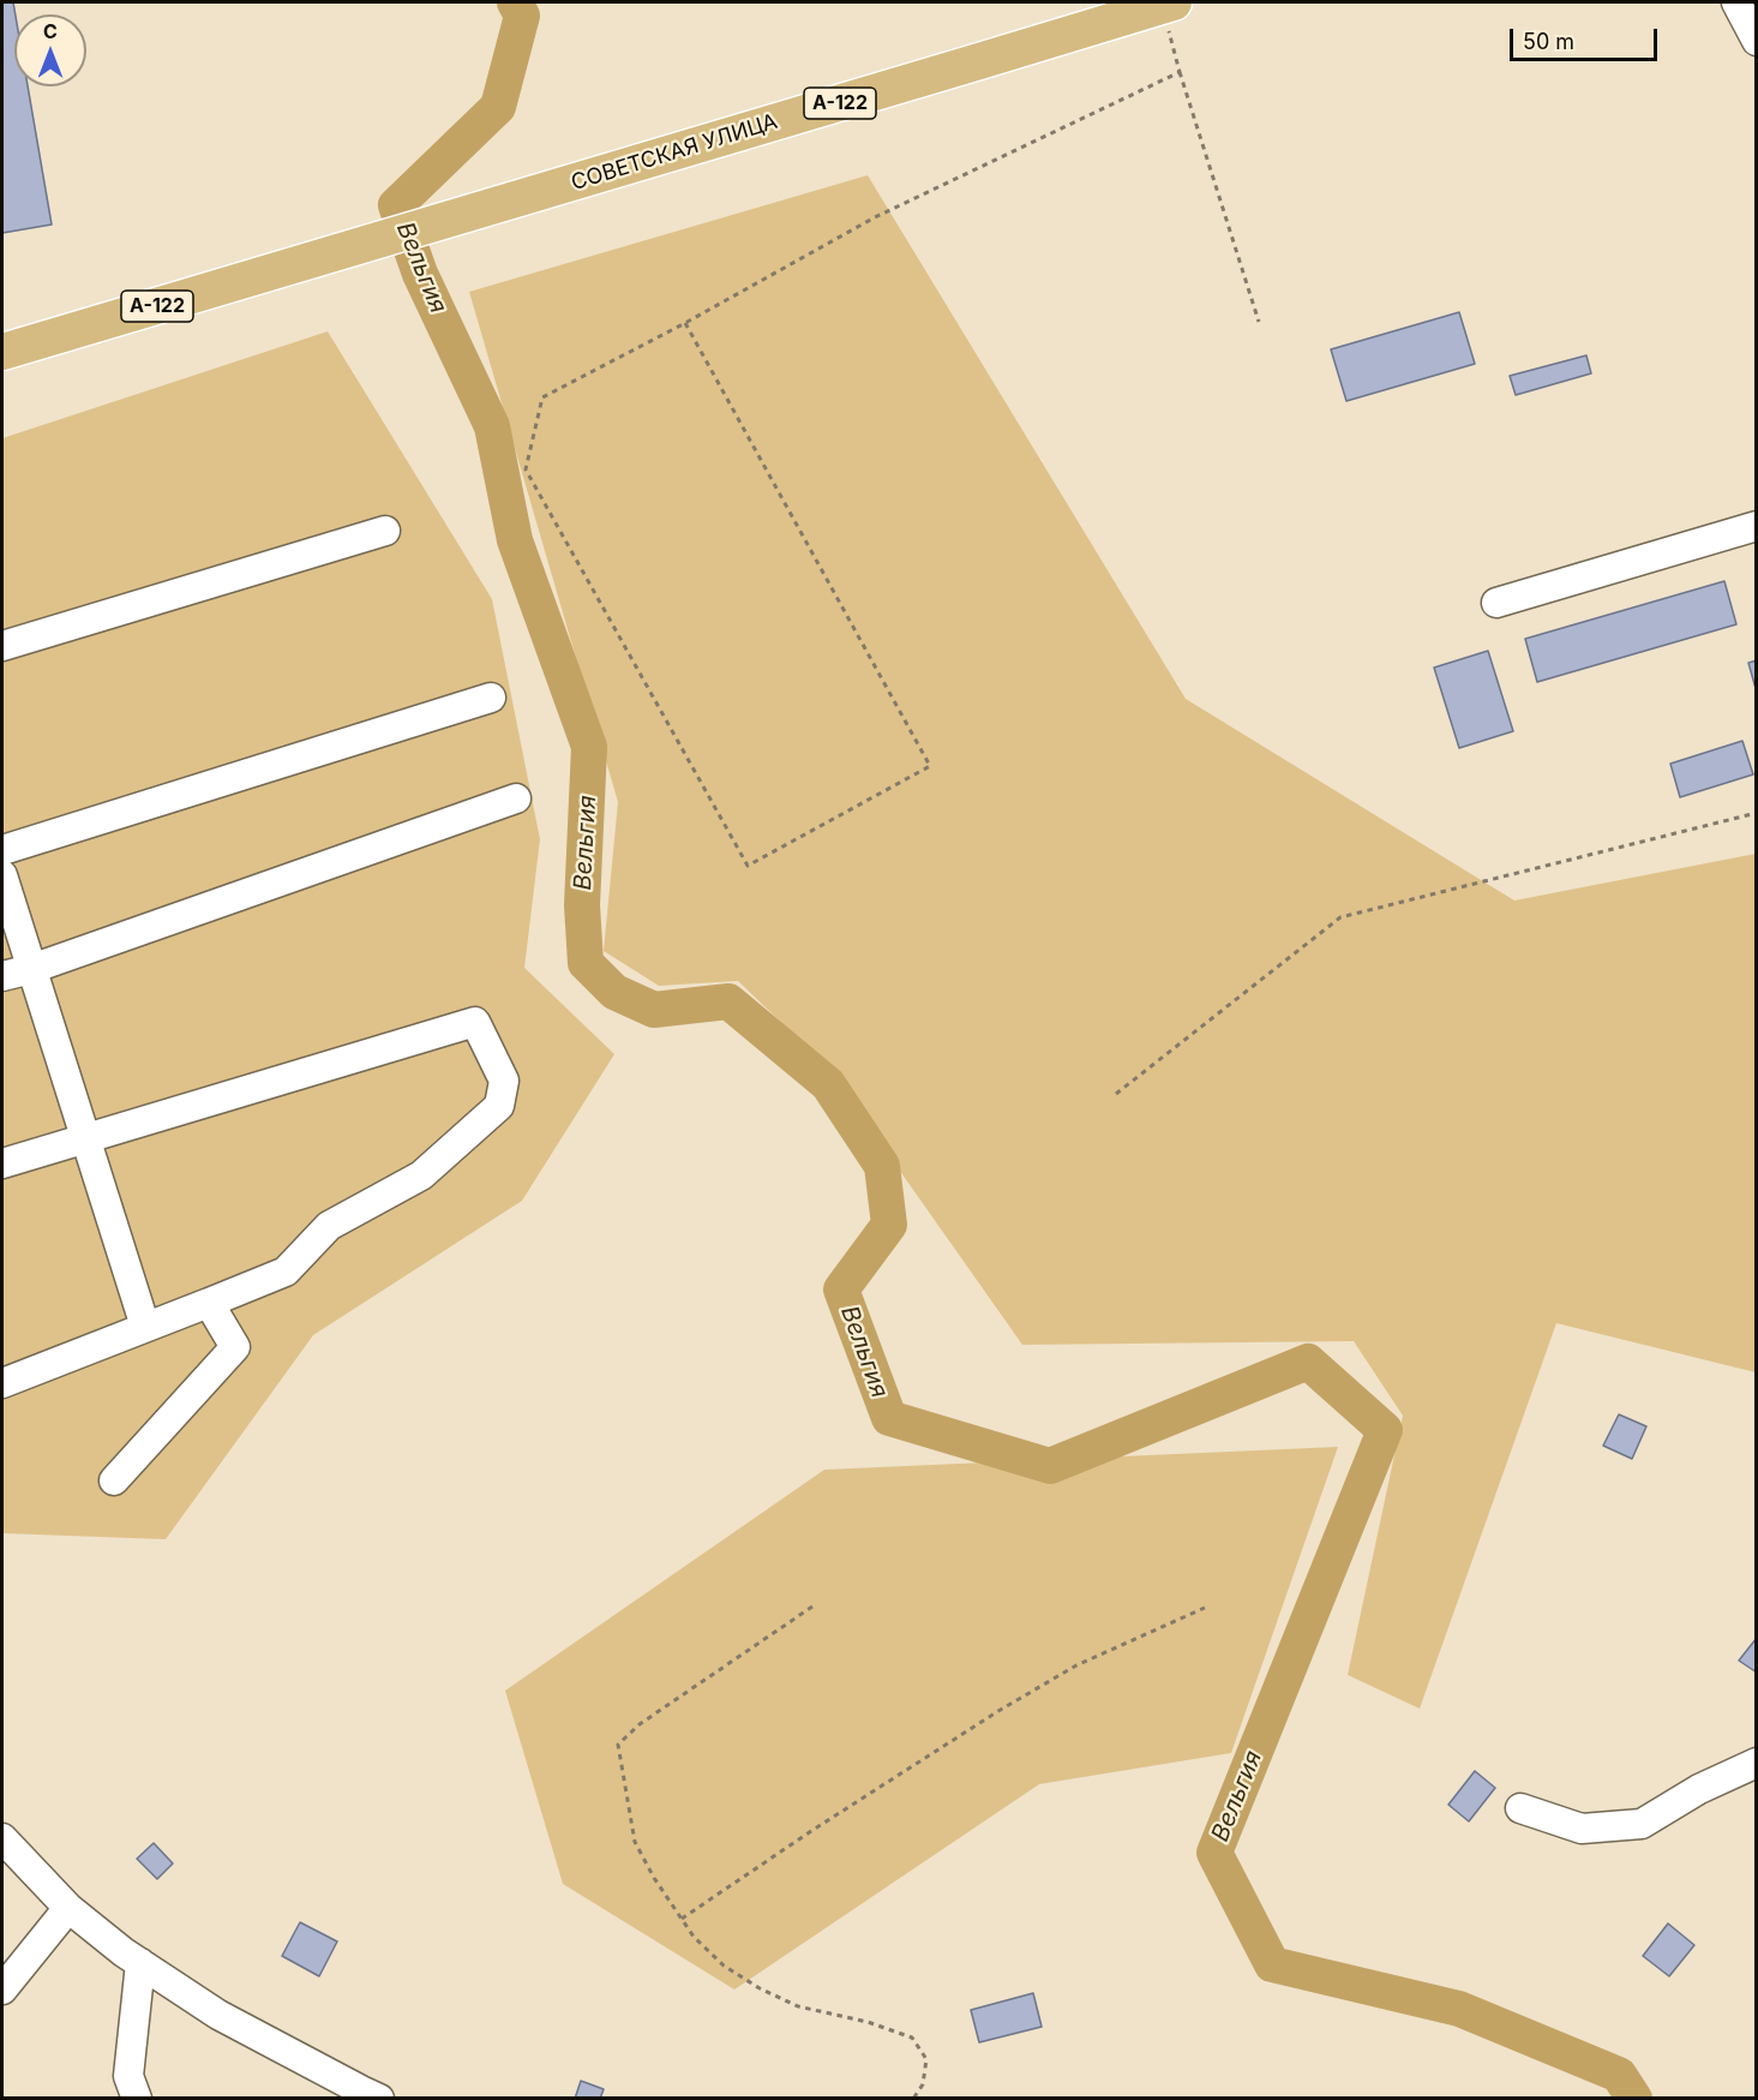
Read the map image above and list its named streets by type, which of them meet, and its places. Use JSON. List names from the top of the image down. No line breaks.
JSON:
{"streets":{"main road":["А-122","СОВЕТСКАЯ УЛИЦА"]},"water":["Вельгия"],"scale_bar":"50 m","north":"top"}
